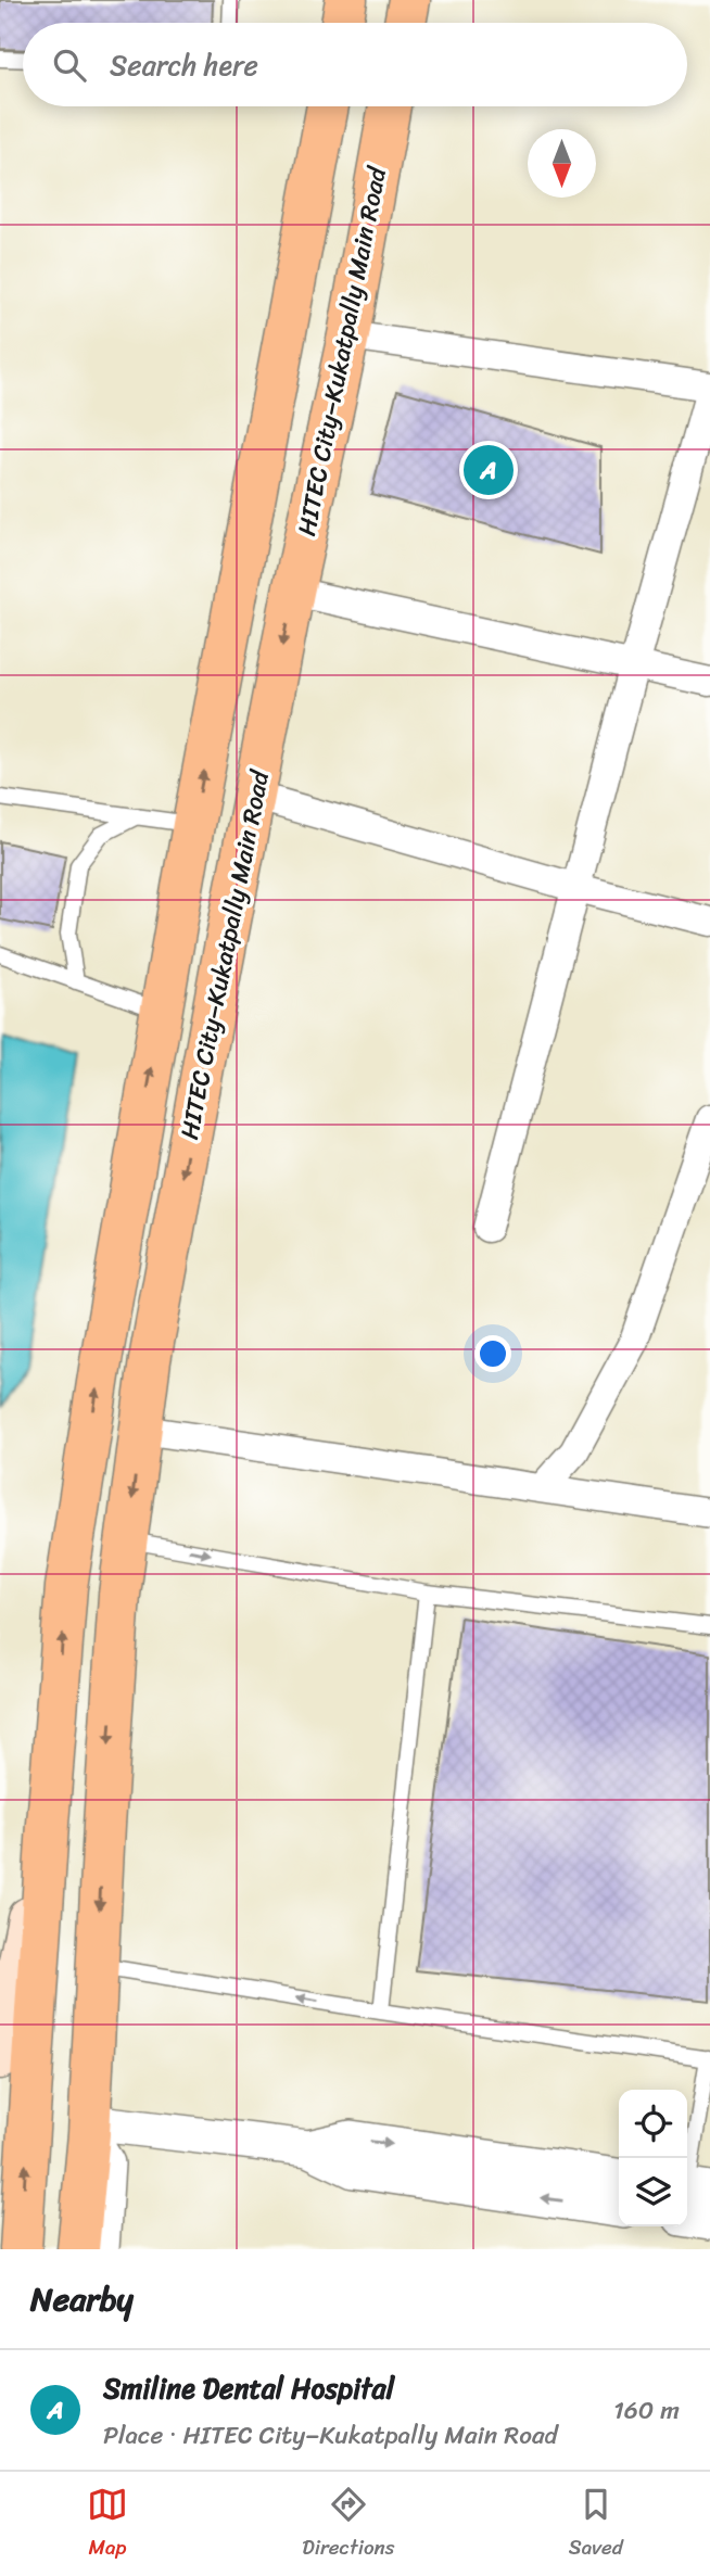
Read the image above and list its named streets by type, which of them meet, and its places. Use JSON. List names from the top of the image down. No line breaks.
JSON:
{"streets":{"main road":["HITEC City–Kukatpally Main Road"]},"north":"bottom","page":{"search":"Search here","pins":"A","heading":"Nearby","list":[{"mark":"A","name":"Smiline Dental Hospital","note":"Place · HITEC City–Kukatpally Main Road","value":"160 m"}],"nav":["Map","Directions","Saved"]}}
